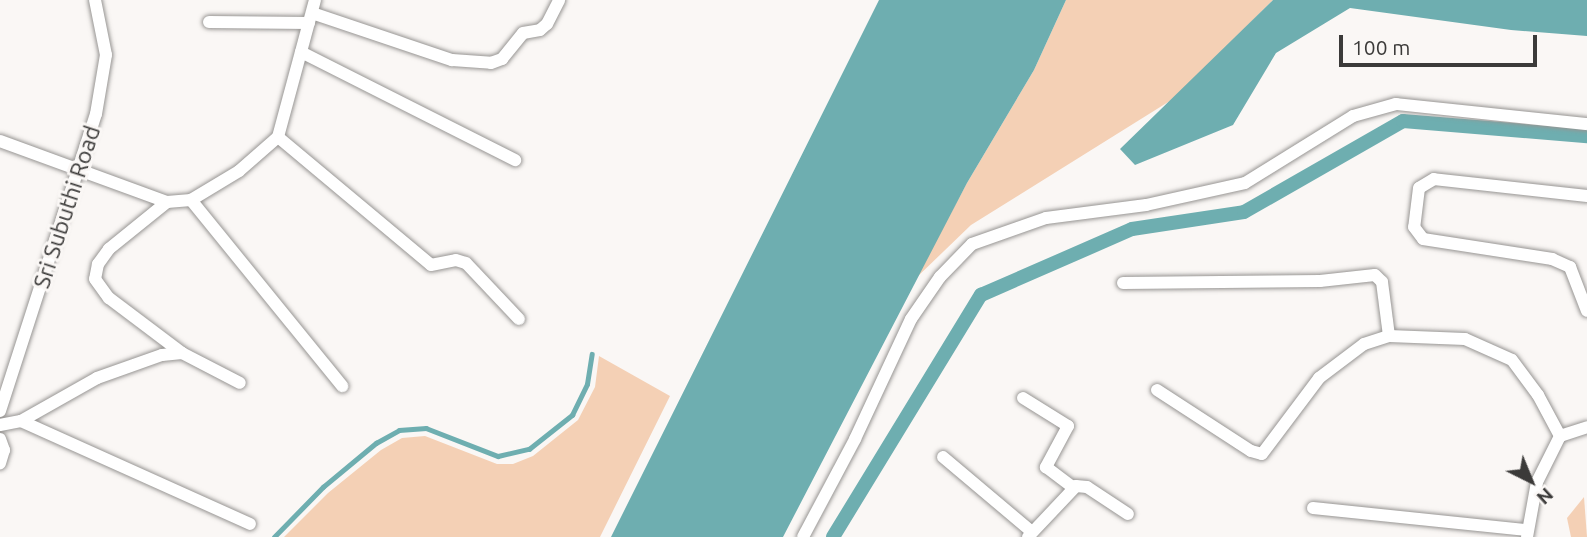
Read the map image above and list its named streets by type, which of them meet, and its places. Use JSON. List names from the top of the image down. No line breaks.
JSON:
{"streets":{"street":["Sri Subuthi Road"]},"scale_bar":"100 m","north":"bottom right"}
